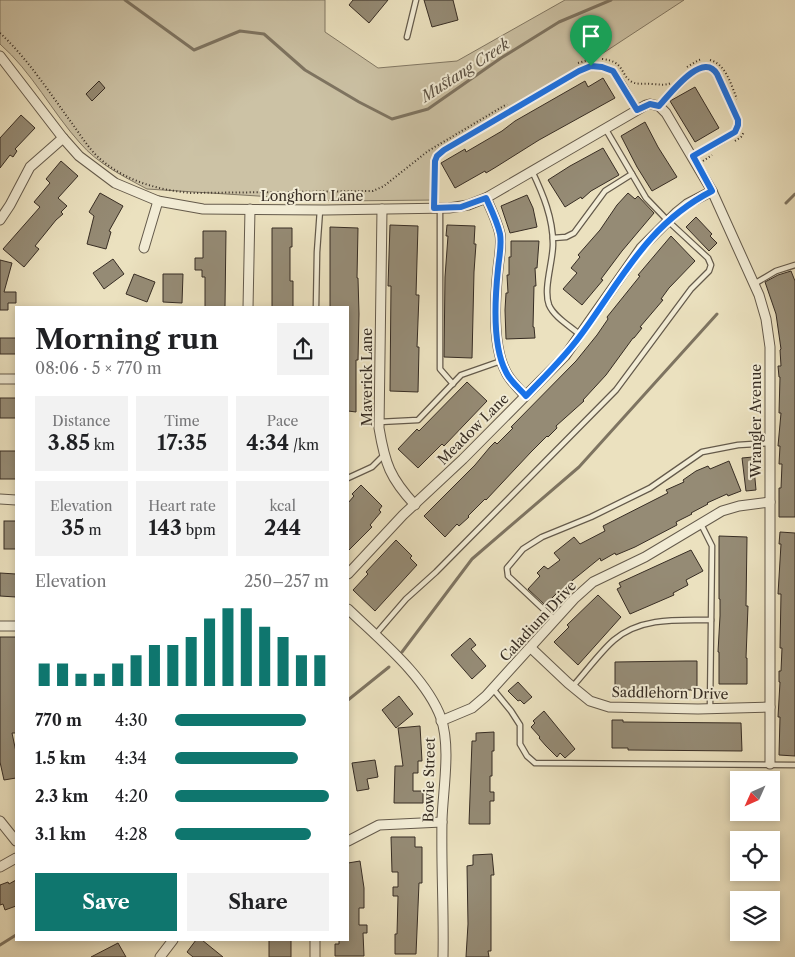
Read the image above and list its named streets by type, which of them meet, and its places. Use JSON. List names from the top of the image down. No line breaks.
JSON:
{"streets":{"street":["Longhorn Lane","Maverick Lane","Wrangler Avenue","Meadow Lane","Caladium Drive","Saddlehorn Drive","Bowie Street"]},"crossings":[["Longhorn Lane","Maverick Lane"],["Longhorn Lane","Wrangler Avenue"],["Maverick Lane","Meadow Lane"],["Wrangler Avenue","Meadow Lane"],["Wrangler Avenue","Caladium Drive"],["Wrangler Avenue","Saddlehorn Drive"],["Caladium Drive","Saddlehorn Drive"],["Caladium Drive","Bowie Street"]],"water":["Mustang Creek"],"north":"bottom left","page":{"heading":["Morning run","08:06 · 5 × 770 m"],"stats":[["Distance","3.85 km"],["Time","17:35"],["Pace","4:34 /km"],["Elevation","35 m"],["Heart rate","143 bpm"],["kcal","244"]],"chart":["Elevation","250–257 m"],"list":[{"name":"770 m","note":"4:30"},{"name":"1.5 km","note":"4:34"},{"name":"2.3 km","note":"4:20"},{"name":"3.1 km","note":"4:28"}],"buttons":["Save","Share"]}}
